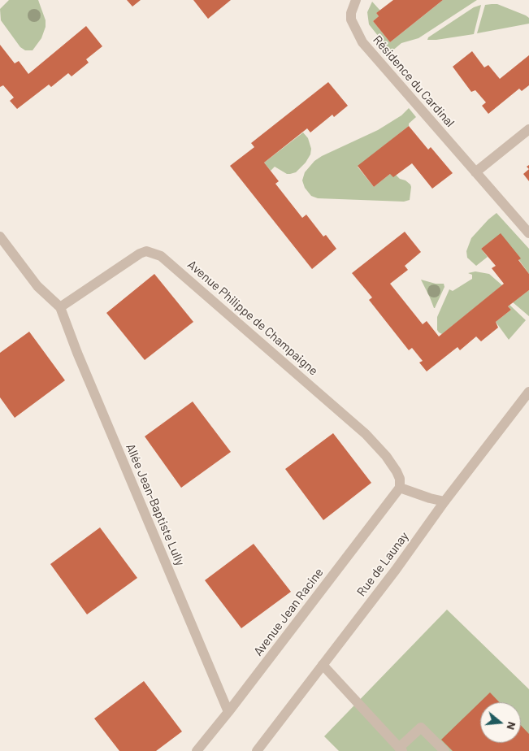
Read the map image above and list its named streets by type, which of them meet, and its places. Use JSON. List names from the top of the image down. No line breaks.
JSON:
{"streets":{"street":["Résidence du Cardinal","Avenue Philippe de Champaigne","Allée Jean-Baptiste Lully","Rue de Launay","Avenue Jean Racine"]},"crossings":[["Avenue Philippe de Champaigne","Allée Jean-Baptiste Lully"],["Avenue Philippe de Champaigne","Avenue Jean Racine"],["Allée Jean-Baptiste Lully","Avenue Jean Racine"]],"north":"right"}
